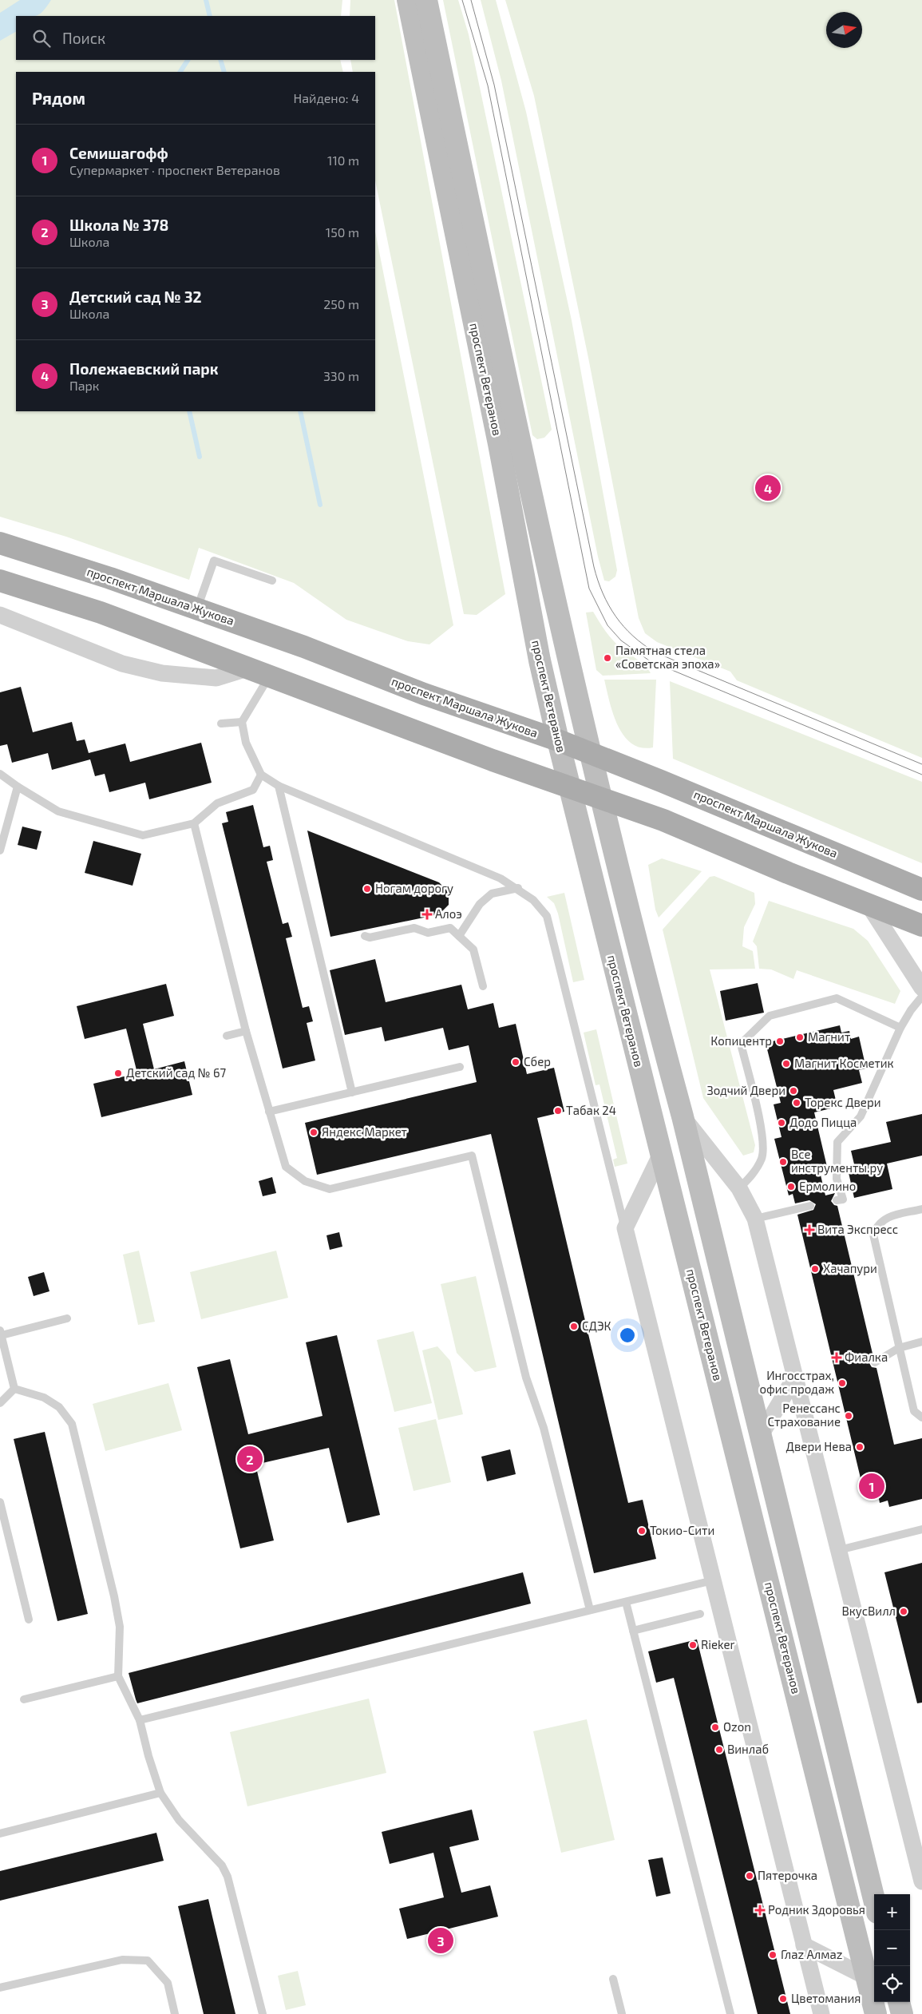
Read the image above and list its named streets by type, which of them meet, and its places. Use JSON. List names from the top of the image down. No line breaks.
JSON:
{"streets":{"main road":["проспект Ветеранов","проспект Маршала Жукова"]},"crossings":[["проспект Ветеранов","проспект Маршала Жукова"]],"places":{"other":["Памятная стела «Советская эпоха»","Ногам дорогу","Магнит","Копицентр","Сбер","Магнит Косметик","Детский сад № 67","Зодчий Двери","Торекс Двери","Табак 24","Додо Пицца","Яндекс Маркет","Все инструменты.ру","Ермолино","Хачапури","СДЭК","Ингосстрах, офис продаж","Ренессанс Страхование","Двери Нева","Токио-Сити","ВкусВилл","Rieker","Ozon","Винлаб","Пятерочка","Глаz Алмаz","Цветомания"],"health":["Алоэ","Вита Экспресс","Фиалка","Родник Здоровья"]},"north":"right","page":{"search":"Поиск","heading":["Рядом","Найдено: 4"],"list":[{"mark":"1","name":"Семишагофф","note":"Супермаркет · проспект Ветеранов","value":"110 m"},{"mark":"2","name":"Школа № 378","note":"Школа","value":"150 m"},{"mark":"3","name":"Детский сад № 32","note":"Школа","value":"250 m"},{"mark":"4","name":"Полежаевский парк","note":"Парк","value":"330 m"}],"pins":["4","2","1","3"],"map_buttons":["+","−"]}}
